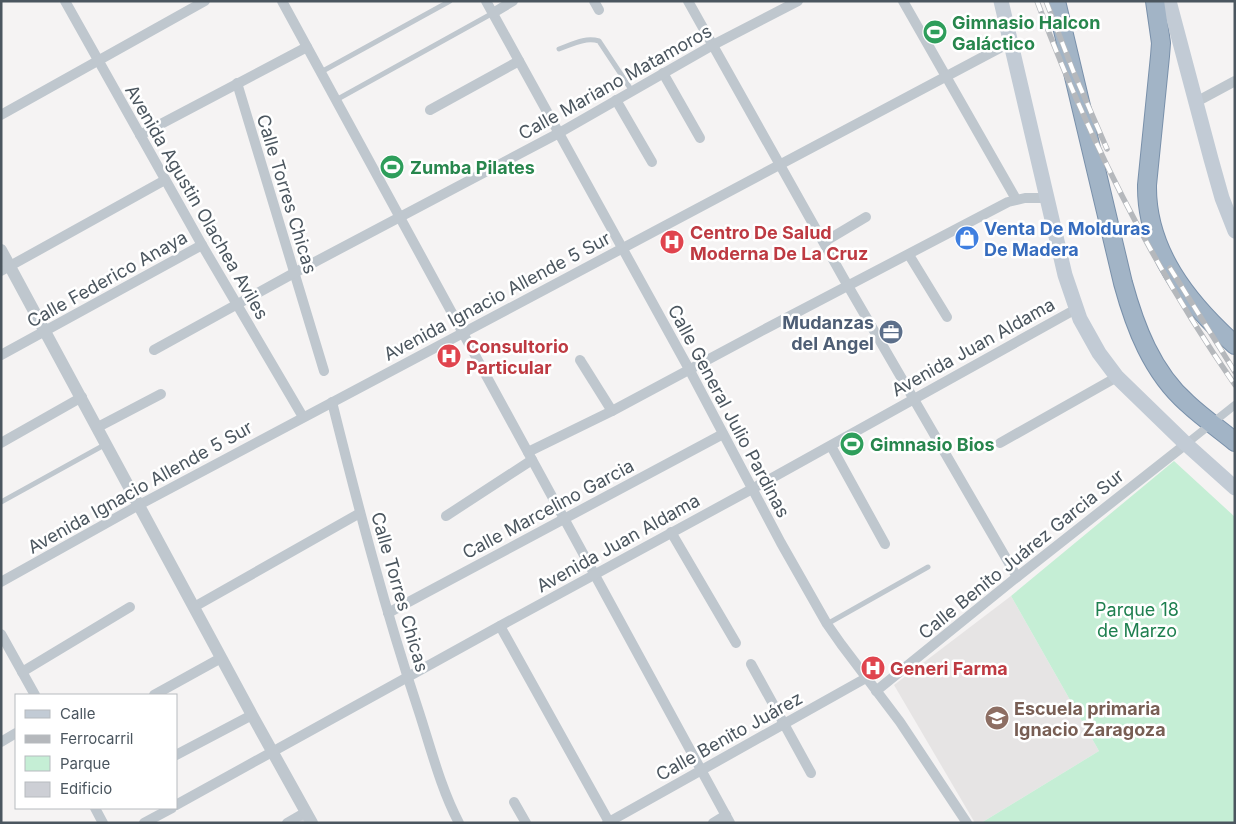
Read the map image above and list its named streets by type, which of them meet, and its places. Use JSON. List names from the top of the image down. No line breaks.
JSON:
{"streets":{"street":["Calle Mariano Matamoros","Calle Torres Chicas","Avenida Agustin Olachea Aviles","Calle Federico Anaya","Avenida Ignacio Allende 5 Sur","Avenida Juan Aldama","Calle General Julio Pardinas","Calle Marcelino Garcia","Calle Benito Juárez Garcia Sur","Calle Benito Juárez"]},"crossings":[["Calle Mariano Matamoros","Calle Torres Chicas"],["Calle Mariano Matamoros","Avenida Agustin Olachea Aviles"],["Calle Mariano Matamoros","Calle General Julio Pardinas"],["Calle Torres Chicas","Avenida Ignacio Allende 5 Sur"],["Calle Torres Chicas","Avenida Juan Aldama"],["Calle Torres Chicas","Calle Marcelino Garcia"],["Avenida Agustin Olachea Aviles","Calle Federico Anaya"],["Avenida Agustin Olachea Aviles","Avenida Ignacio Allende 5 Sur"],["Avenida Ignacio Allende 5 Sur","Calle General Julio Pardinas"],["Avenida Juan Aldama","Calle General Julio Pardinas"],["Calle General Julio Pardinas","Calle Marcelino Garcia"],["Calle General Julio Pardinas","Calle Benito Juárez Garcia Sur"],["Calle General Julio Pardinas","Calle Benito Juárez"]],"parks":["Parque 18 de Marzo"],"places":{"sports":["Gimnasio Halcon Galáctico","Zumba Pilates","Gimnasio Bios"],"shop":["Venta De Molduras De Madera"],"hospital":["Centro De Salud Moderna De La Cruz","Consultorio Particular","Generi Farma"],"office":["Mudanzas del Angel"],"school or university":["Escuela primaria Ignacio Zaragoza"]},"legend":["Calle","Ferrocarril","Parque","Edificio"]}
